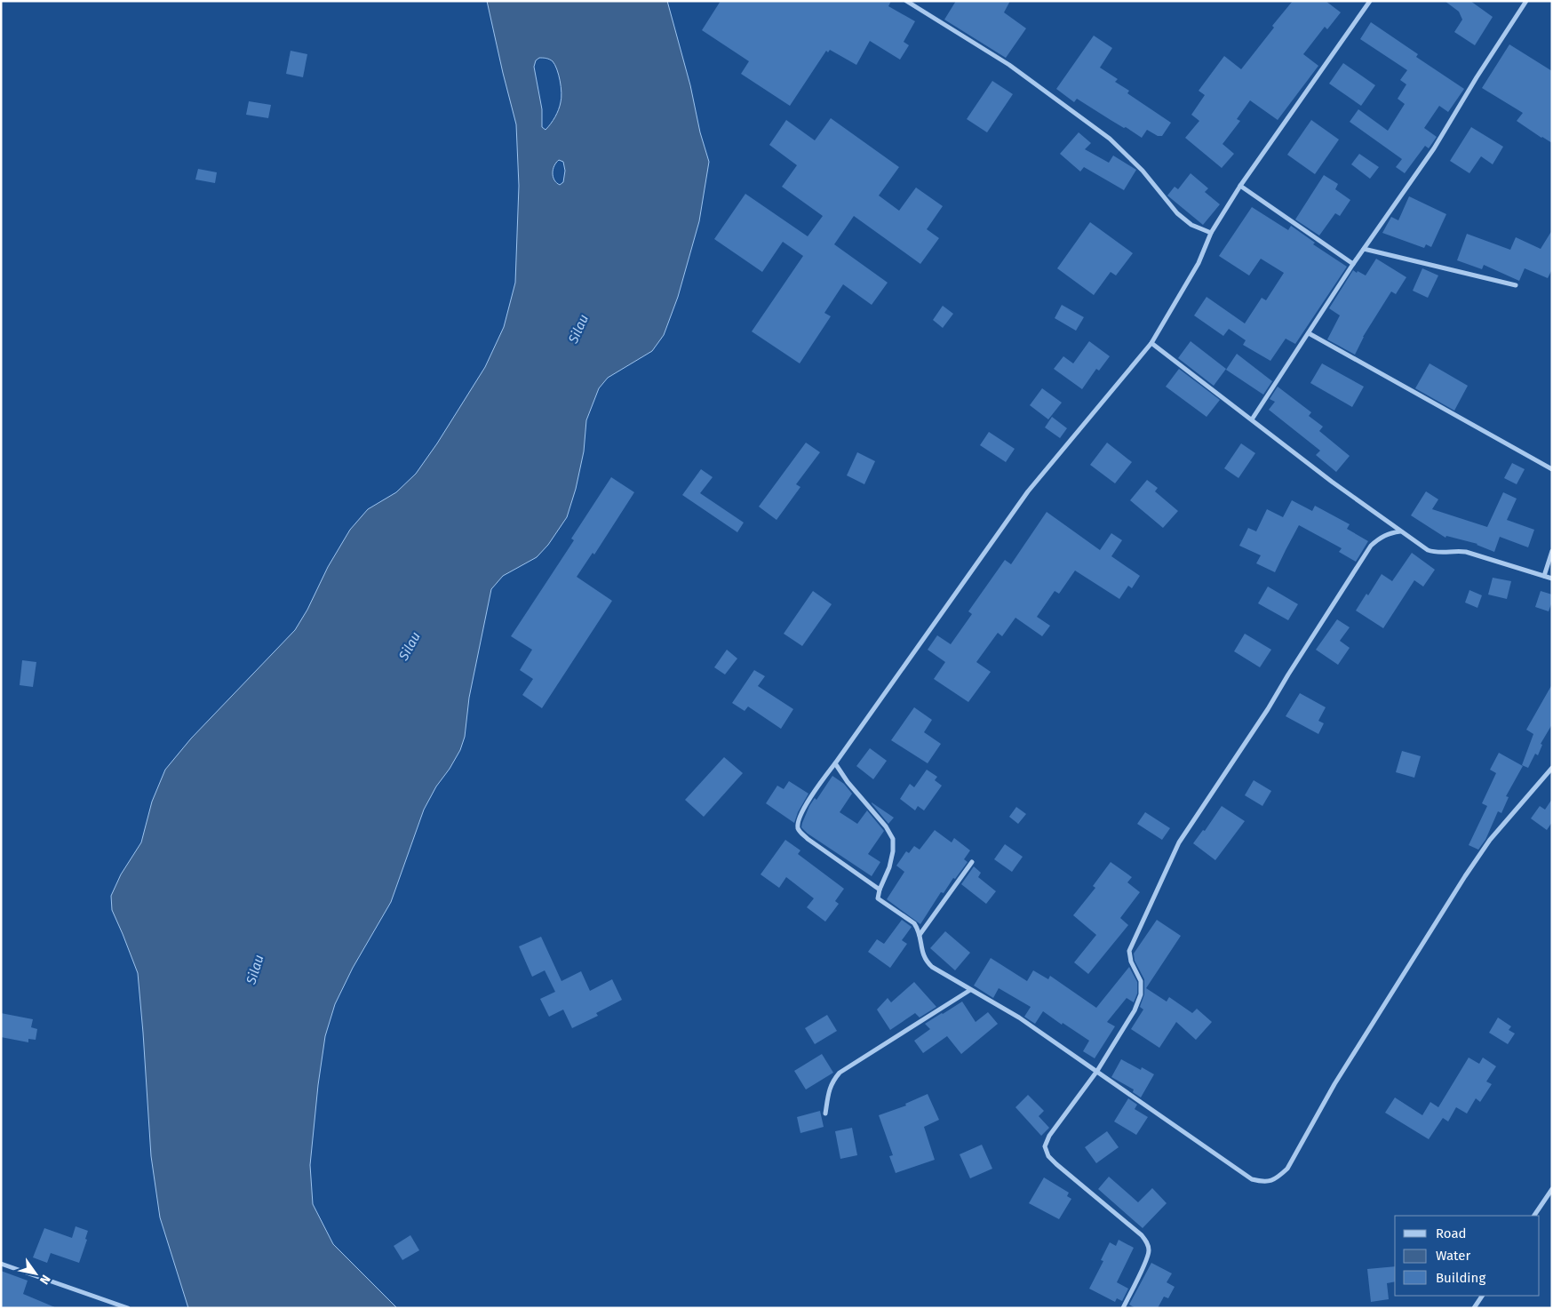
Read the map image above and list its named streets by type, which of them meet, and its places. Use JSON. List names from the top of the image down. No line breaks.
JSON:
{"water":["Silau"],"legend":["Road","Water","Building"],"north":"bottom right"}
